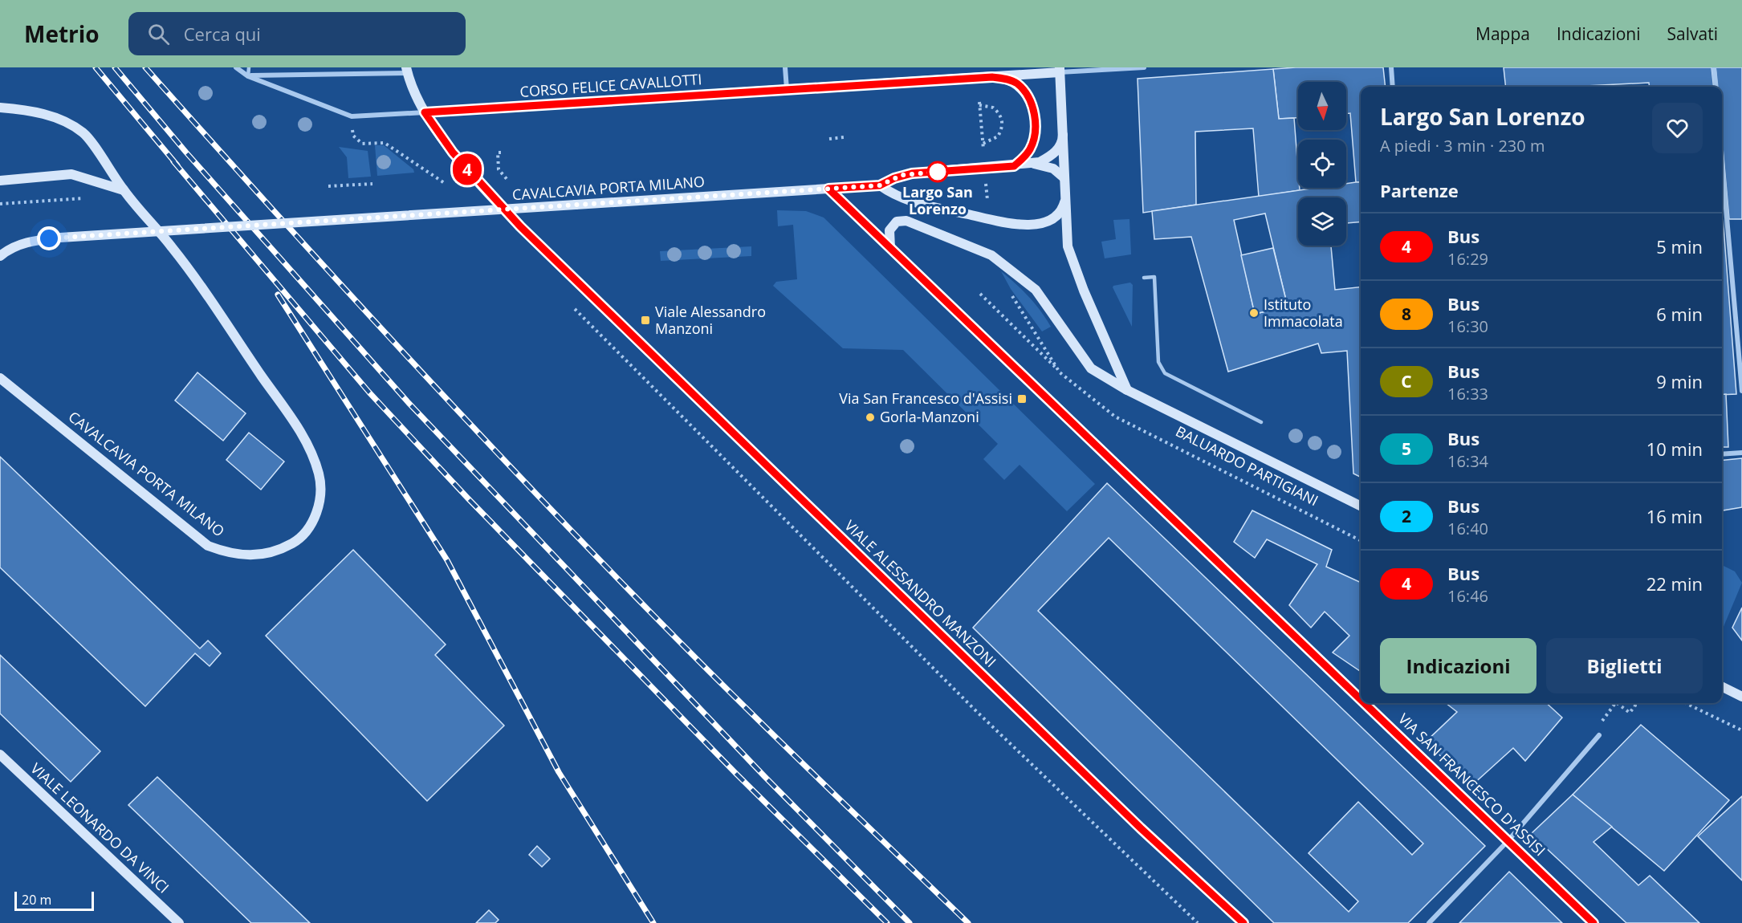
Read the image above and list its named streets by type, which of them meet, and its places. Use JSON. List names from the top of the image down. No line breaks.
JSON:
{"streets":{"main road":["CORSO FELICE CAVALLOTTI","CAVALCAVIA PORTA MILANO","BALUARDO PARTIGIANI","VIALE ALESSANDRO MANZONI","VIA SAN FRANCESCO D'ASSISI","VIALE LEONARDO DA VINCI"]},"crossings":[["CORSO FELICE CAVALLOTTI","VIALE ALESSANDRO MANZONI"],["CAVALCAVIA PORTA MILANO","VIA SAN FRANCESCO D'ASSISI"]],"places":{"other":["Largo San Lorenzo","Istituto Immacolata","Gorla-Manzoni"],"transit":["Viale Alessandro Manzoni","Via San Francesco d'Assisi"]},"lines":["bus line 4"],"scale_bar":"20 m","north":"bottom","page":{"header":"Metrio","search":"Cerca qui","nav":["Mappa","Indicazioni","Salvati"],"on_map":"4","heading":[["Largo San Lorenzo","A piedi · 3 min · 230 m"],"Partenze"],"list":[{"mark":"4","name":"Bus","note":"16:29","value":"5 min"},{"mark":"8","name":"Bus","note":"16:30","value":"6 min"},{"mark":"C","name":"Bus","note":"16:33","value":"9 min"},{"mark":"5","name":"Bus","note":"16:34","value":"10 min"},{"mark":"2","name":"Bus","note":"16:40","value":"16 min"},{"mark":"4","name":"Bus","note":"16:46","value":"22 min"}],"buttons":["Indicazioni","Biglietti"],"scale":"20 m"}}
